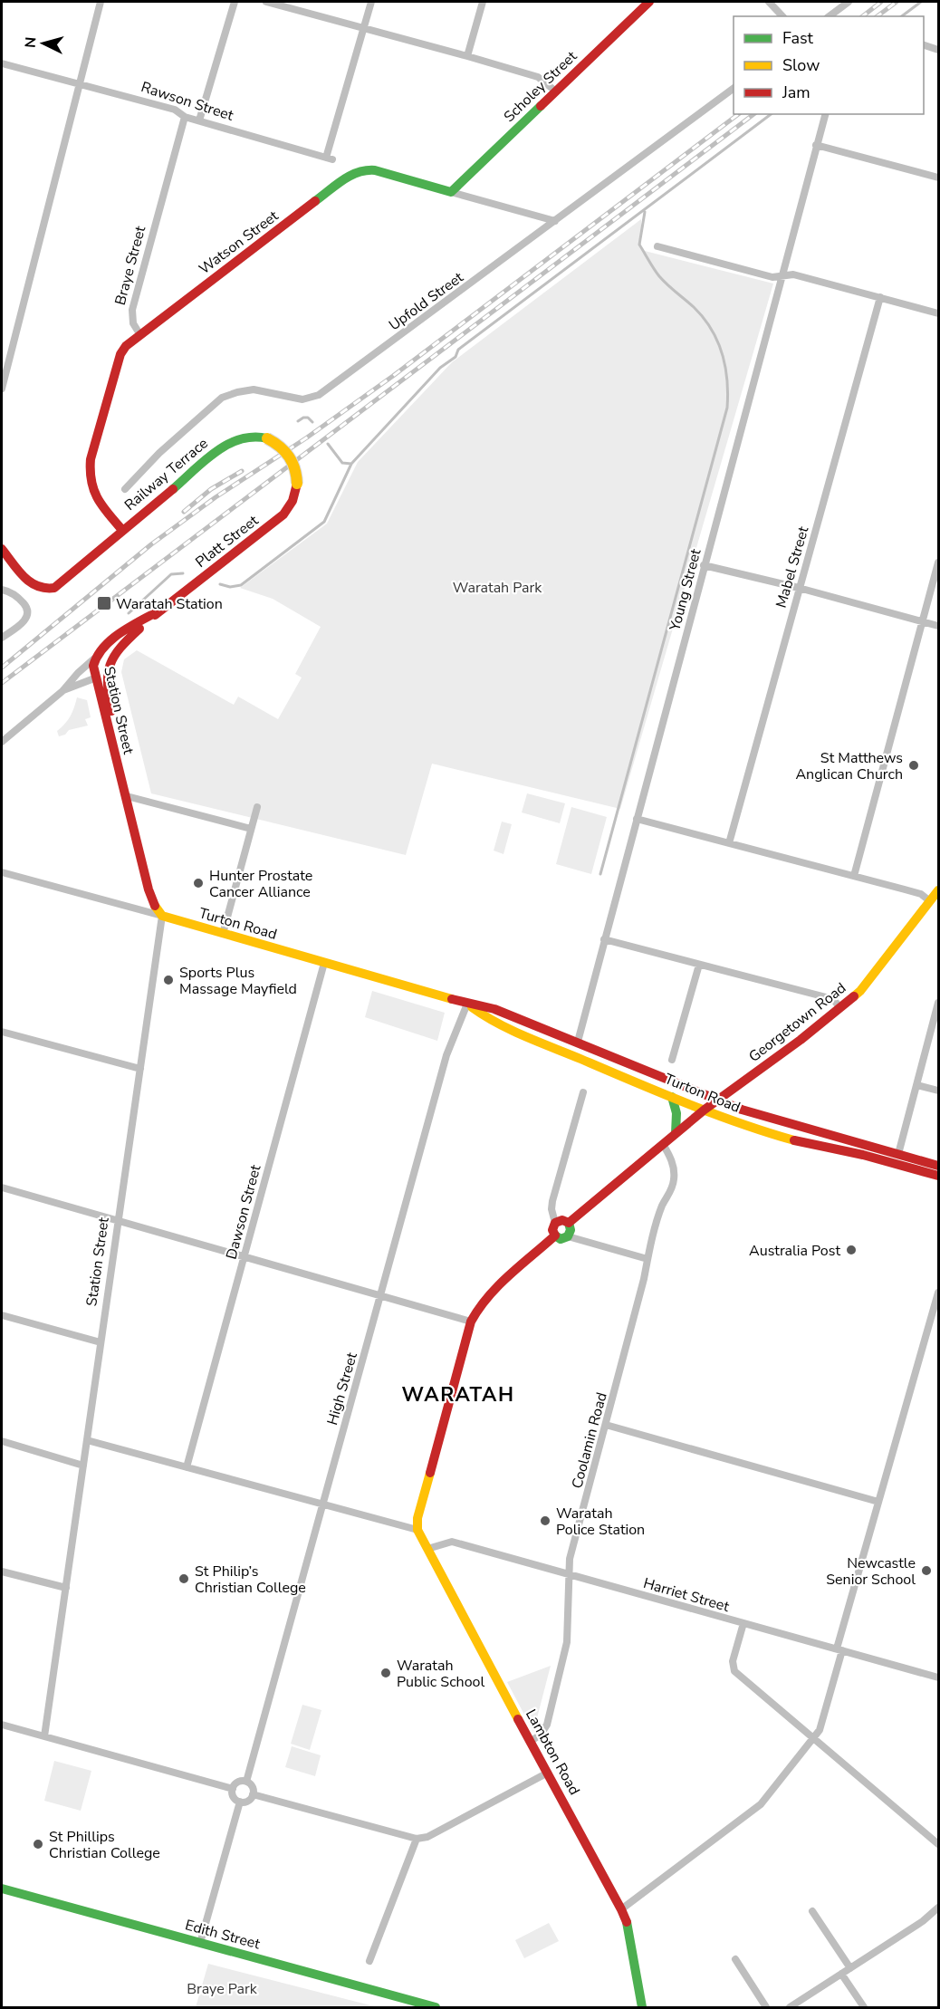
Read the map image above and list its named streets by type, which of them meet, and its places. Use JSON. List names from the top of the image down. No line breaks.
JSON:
{"streets":{"main road":["Scholey Street","Watson Street","Railway Terrace","Platt Street","Station Street","Turton Road","Georgetown Road","Lambton Road","Edith Street"],"street":["Rawson Street","Braye Street","Upfold Street","Mabel Street","Young Street","Dawson Street","High Street","Coolamin Road","Harriet Street"]},"crossings":[["Scholey Street","Watson Street"],["Rawson Street","Braye Street"],["Watson Street","Braye Street"],["Railway Terrace","Platt Street"],["Platt Street","Station Street"],["Young Street","Turton Road"],["Station Street","Turton Road"],["Turton Road","Georgetown Road"],["Turton Road","Dawson Street"],["Turton Road","High Street"],["Georgetown Road","Coolamin Road"],["Coolamin Road","Harriet Street"],["Coolamin Road","Lambton Road"],["Harriet Street","Lambton Road"]],"districts":["WARATAH"],"parks":["Waratah Park","Braye Park"],"places":{"transit":["Waratah Station"],"other":["St Matthews Anglican Church","Hunter Prostate Cancer Alliance","Sports Plus Massage Mayfield","Australia Post","Waratah Police Station","Newcastle Senior School","St Philip’s Christian College","Waratah Public School","St Phillips Christian College"]},"legend":["Fast","Slow","Jam"],"north":"left"}
